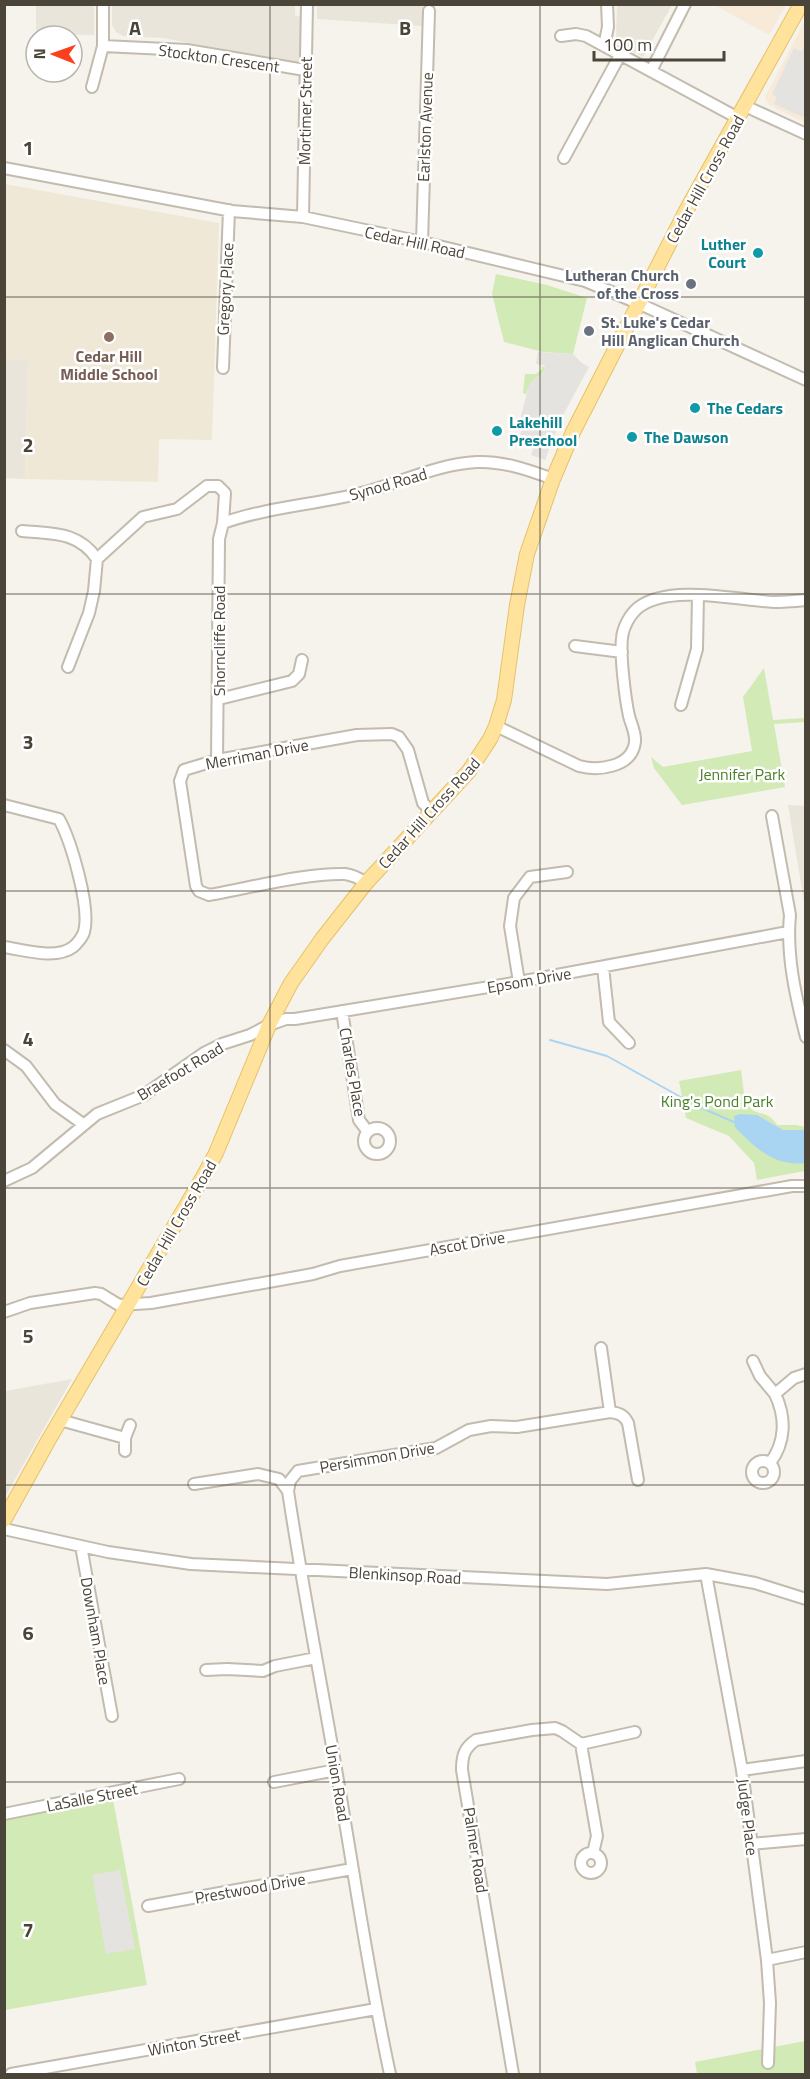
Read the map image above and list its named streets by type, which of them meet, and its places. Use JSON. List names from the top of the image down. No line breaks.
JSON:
{"streets":{"main road":["Cedar Hill Cross Road"],"street":["Stockton Crescent","Mortimer Street","Earlston Avenue","Cedar Hill Road","Gregory Place","Synod Road","Shorncliffe Road","Merriman Drive","Epsom Drive","Braefoot Road","Charles Place","Ascot Drive","Persimmon Drive","Blenkinsop Road","Downham Place","Union Road","LaSalle Street","Judge Place","Palmer Road","Prestwood Drive","Winton Street"]},"crossings":[["Stockton Crescent","Mortimer Street"],["Mortimer Street","Cedar Hill Road"],["Earlston Avenue","Cedar Hill Road"],["Cedar Hill Cross Road","Cedar Hill Road"],["Cedar Hill Cross Road","Synod Road"],["Cedar Hill Cross Road","Merriman Drive"],["Cedar Hill Cross Road","Epsom Drive"],["Cedar Hill Cross Road","Braefoot Road"],["Cedar Hill Cross Road","Ascot Drive"],["Cedar Hill Road","Gregory Place"],["Synod Road","Shorncliffe Road"],["Shorncliffe Road","Merriman Drive"],["Epsom Drive","Braefoot Road"],["Epsom Drive","Charles Place"],["Persimmon Drive","Union Road"],["Blenkinsop Road","Downham Place"],["Blenkinsop Road","Union Road"],["Blenkinsop Road","Judge Place"],["Union Road","Prestwood Drive"],["Union Road","Winton Street"]],"parks":["Jennifer Park","King's Pond Park"],"places":["Luther Court","Lutheran Church of the Cross","St. Luke's Cedar Hill Anglican Church","Cedar Hill Middle School","The Cedars","Lakehill Preschool","The Dawson"],"scale_bar":"100 m","north":"left","grid":{"columns":["A","B"],"rows":["1","2","3","4","5","6","7"]}}
